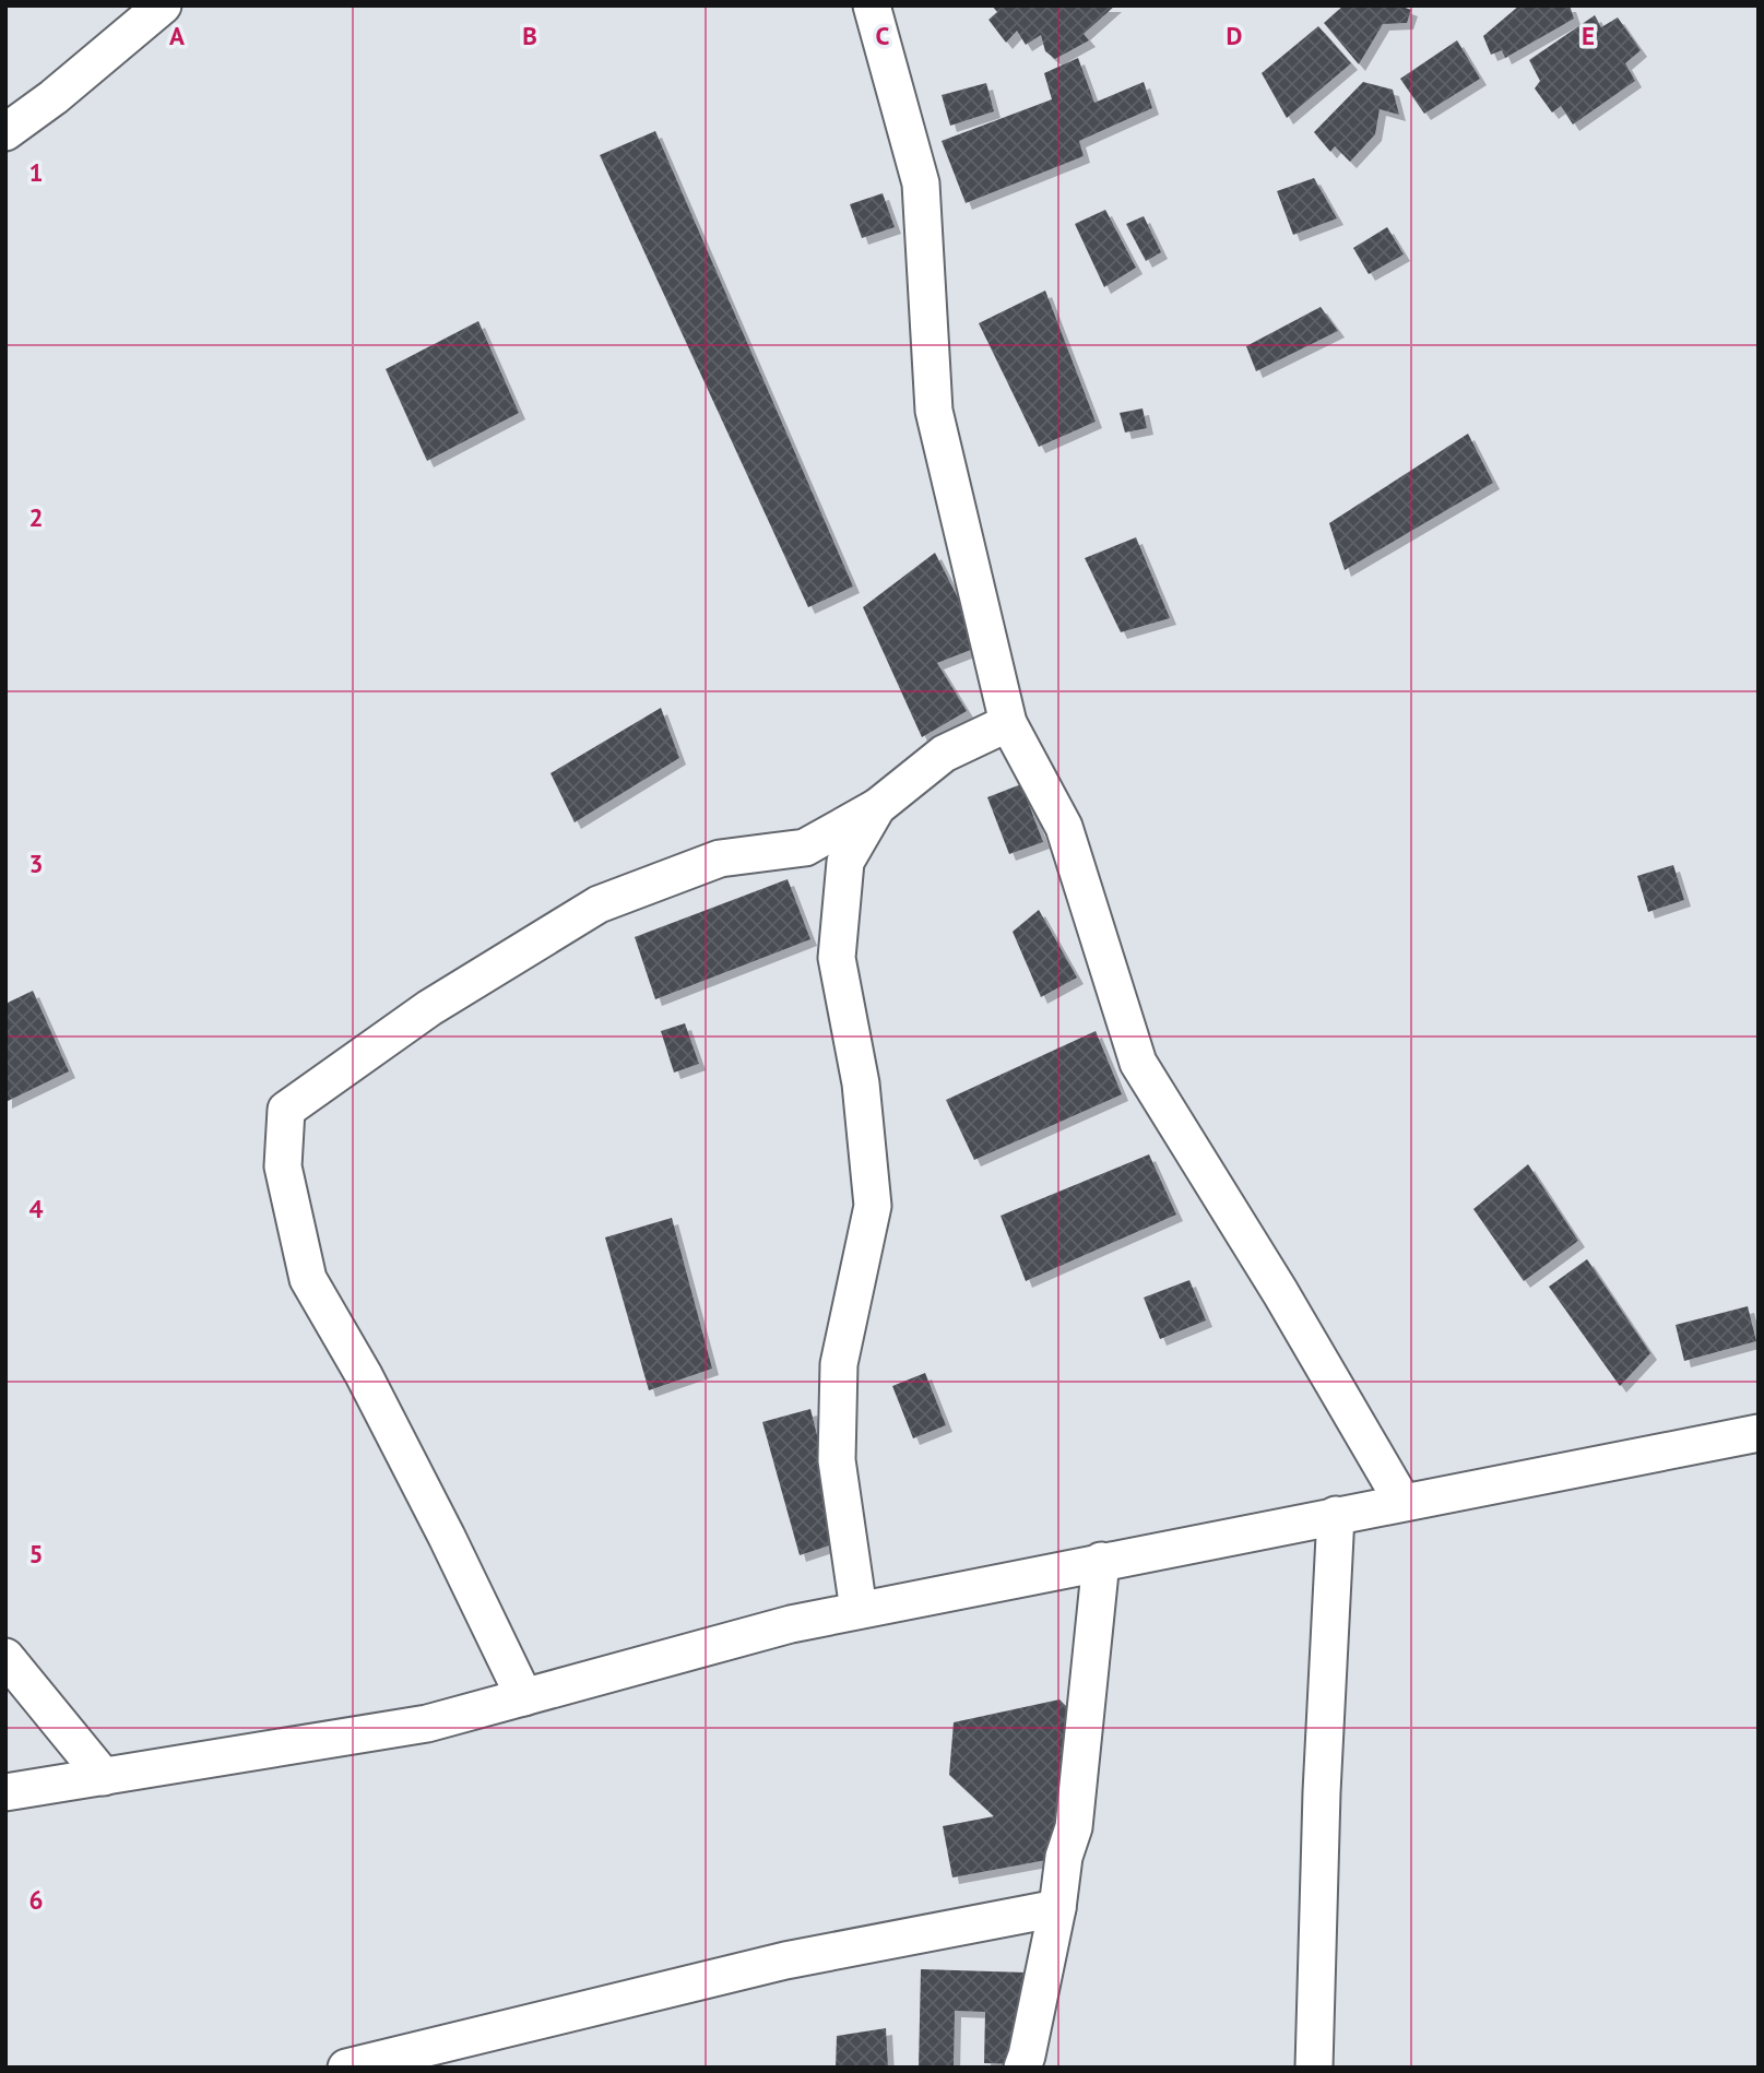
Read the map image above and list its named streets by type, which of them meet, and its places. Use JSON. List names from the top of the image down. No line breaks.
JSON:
{"grid":{"columns":["A","B","C","D","E"],"rows":["1","2","3","4","5","6"]}}
